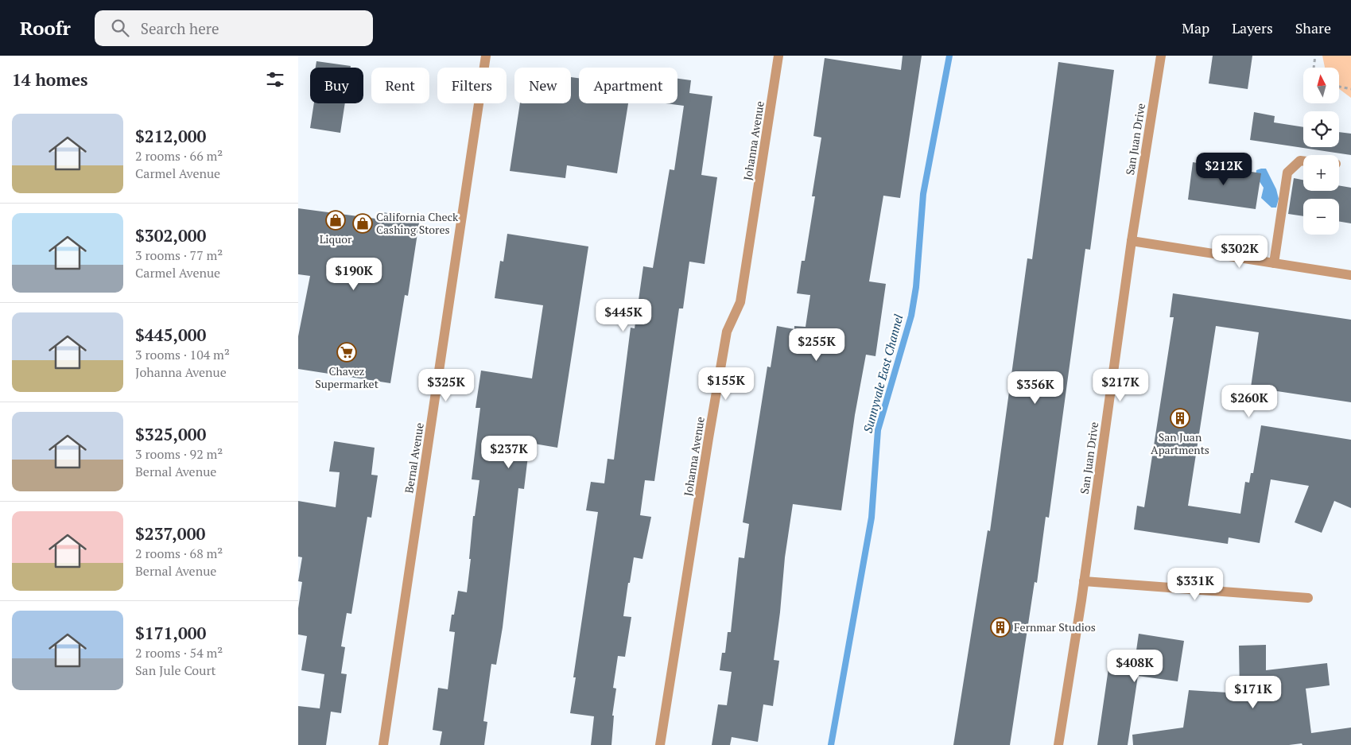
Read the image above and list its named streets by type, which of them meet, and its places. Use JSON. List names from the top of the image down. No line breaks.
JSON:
{"streets":{"street":["San Juan Drive","Johanna Avenue","Bernal Avenue"]},"water":["Sunnyvale East Channel"],"places":{"shop":["Liquor","California Check Cashing Stores"],"supermarket":["Chavez Supermarket"],"building":["San Juan Apartments","Fernmar Studios"]},"north":"top","page":{"header":"Roofr","search":"Search here","nav":["Map","Layers","Share"],"heading":"14 homes","map_buttons":["+","−"],"chip":["Buy","Rent","Filters","New","Apartment"],"list":[{"name":"$212,000","note":"2 rooms · 66 m² · Carmel Avenue"},{"name":"$302,000","note":"3 rooms · 77 m² · Carmel Avenue"},{"name":"$445,000","note":"3 rooms · 104 m² · Johanna Avenue"},{"name":"$325,000","note":"3 rooms · 92 m² · Bernal Avenue"},{"name":"$237,000","note":"2 rooms · 68 m² · Bernal Avenue"},{"name":"$171,000","note":"2 rooms · 54 m² · San Jule Court"}],"price":["$212K","$302K","$190K","$445K","$255K","$155K","$325K","$217K","$356K","$260K","$237K","$331K","$408K","$171K"]}}
